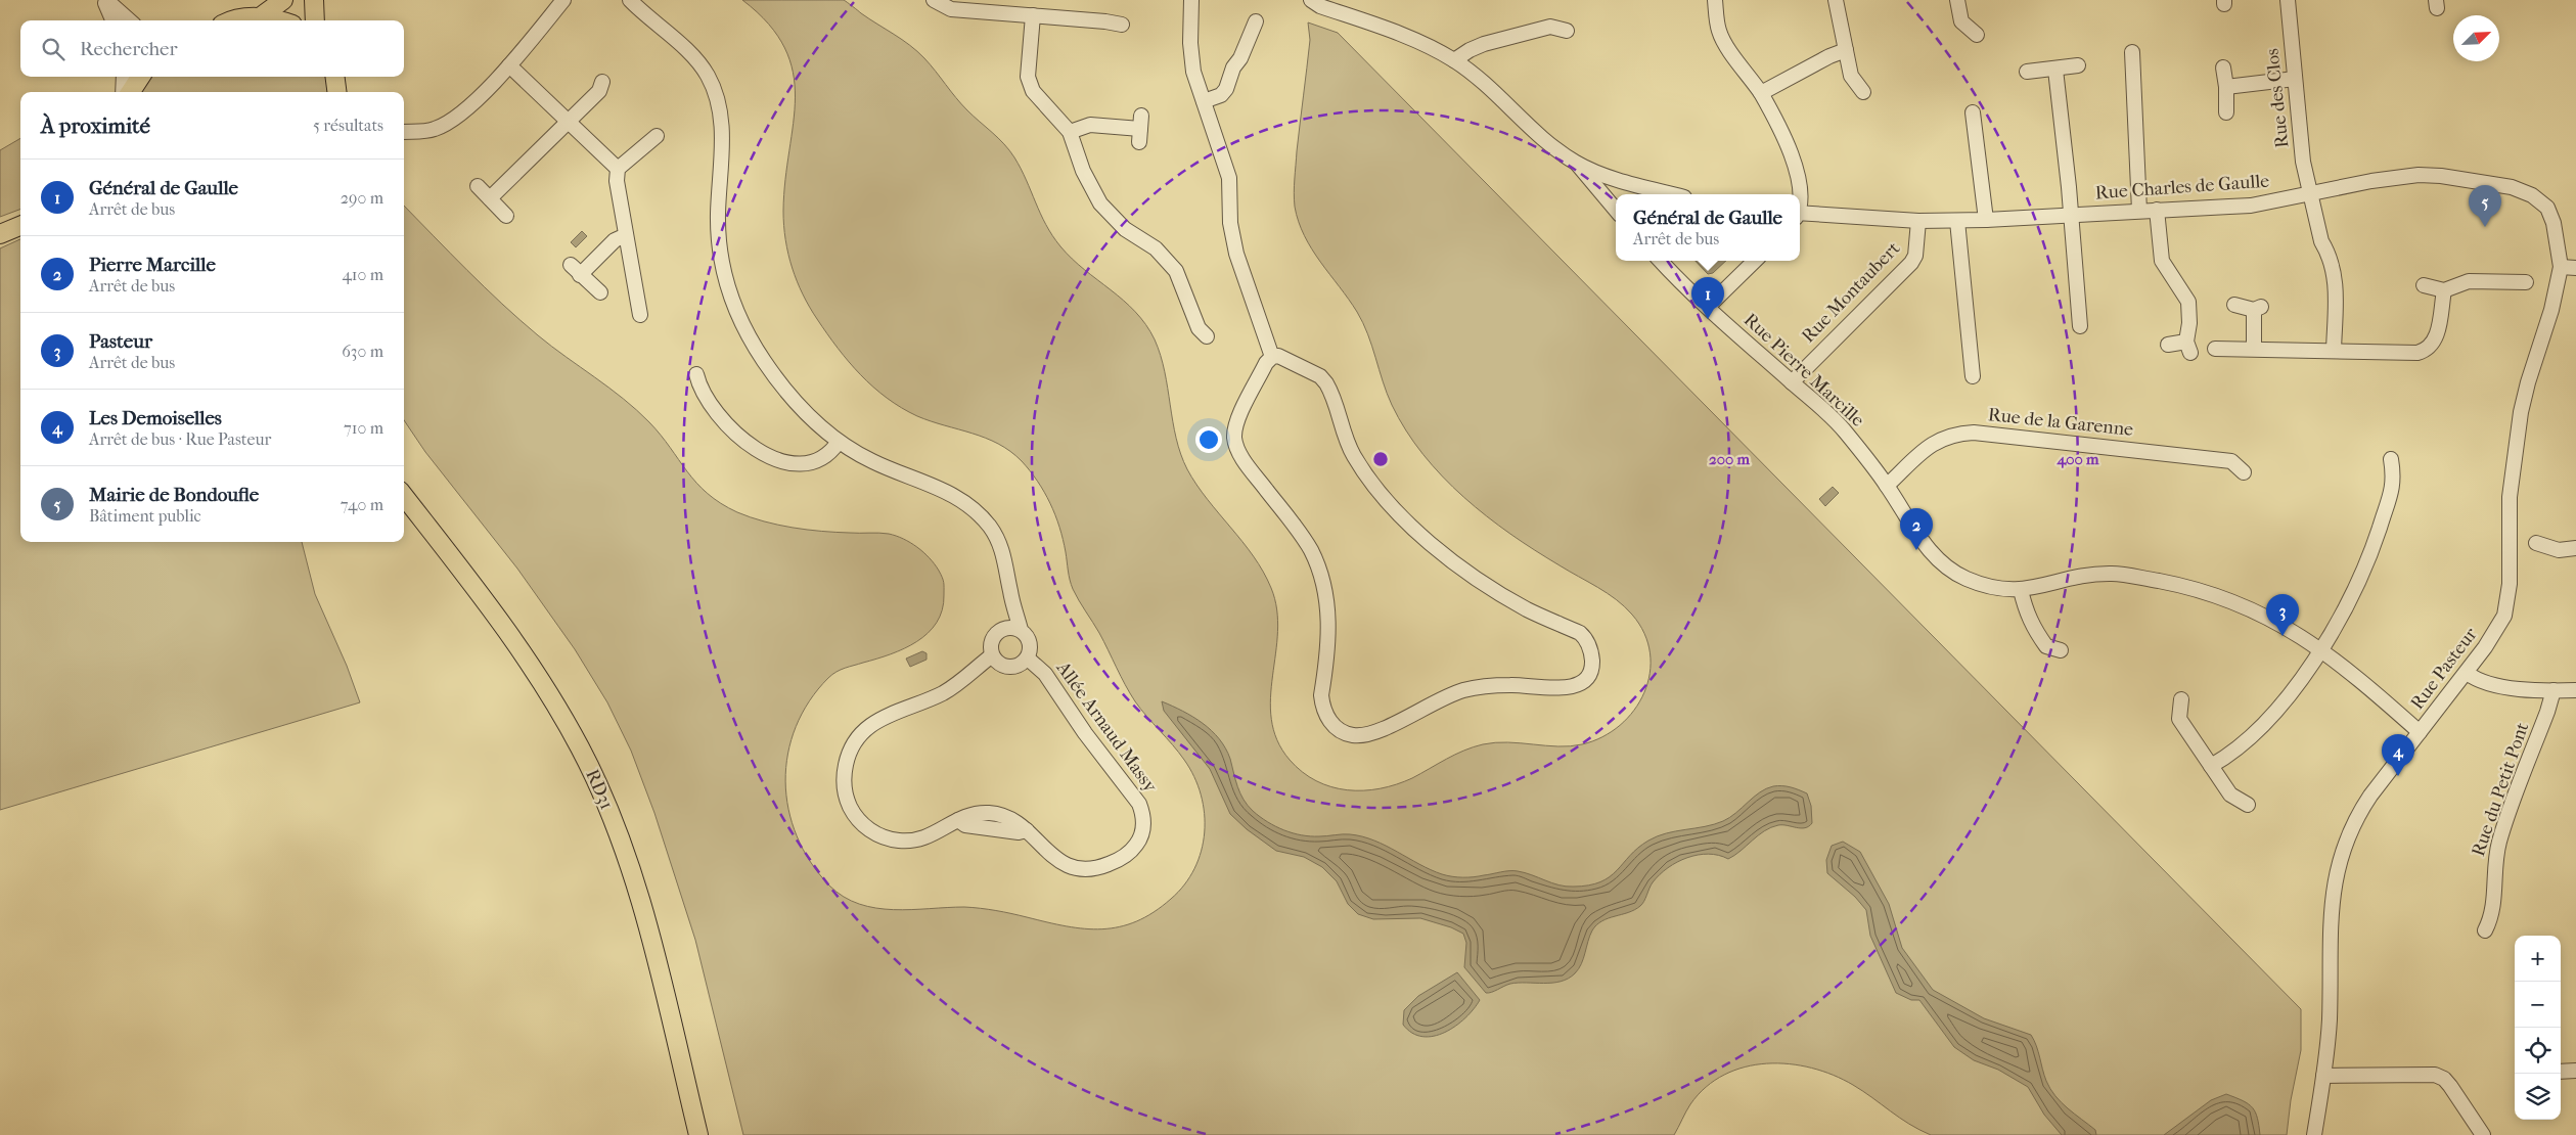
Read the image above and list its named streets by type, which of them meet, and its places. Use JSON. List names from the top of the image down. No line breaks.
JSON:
{"streets":{"main road":["RD31"],"street":["Rue des Clos","Rue Charles de Gaulle","Rue Montaubert","Rue Pierre Marcille","Rue de la Garenne","Rue Pasteur","Allée Arnaud Massy","Rue du Petit Pont"]},"crossings":[["Rue des Clos","Rue Charles de Gaulle"],["Rue Charles de Gaulle","Rue Montaubert"],["Rue Charles de Gaulle","Rue Pasteur"],["Rue Montaubert","Rue Pierre Marcille"],["Rue Pierre Marcille","Rue de la Garenne"],["Rue Pierre Marcille","Rue Pasteur"]],"north":"top right","page":{"search":"Rechercher","heading":["À proximité","5 résultats"],"list":[{"mark":"1","name":"Général de Gaulle","note":"Arrêt de bus","value":"290 m"},{"mark":"2","name":"Pierre Marcille","note":"Arrêt de bus","value":"410 m"},{"mark":"3","name":"Pasteur","note":"Arrêt de bus","value":"630 m"},{"mark":"4","name":"Les Demoiselles","note":"Arrêt de bus · Rue Pasteur","value":"710 m"},{"mark":"5","name":"Mairie de Bondoufle","note":"Bâtiment public","value":"740 m"}],"pins":["5","1","2","3","4"],"popup":["Général de Gaulle","Arrêt de bus"],"map_buttons":["+","−"]},"rings":["200 m","400 m"]}
